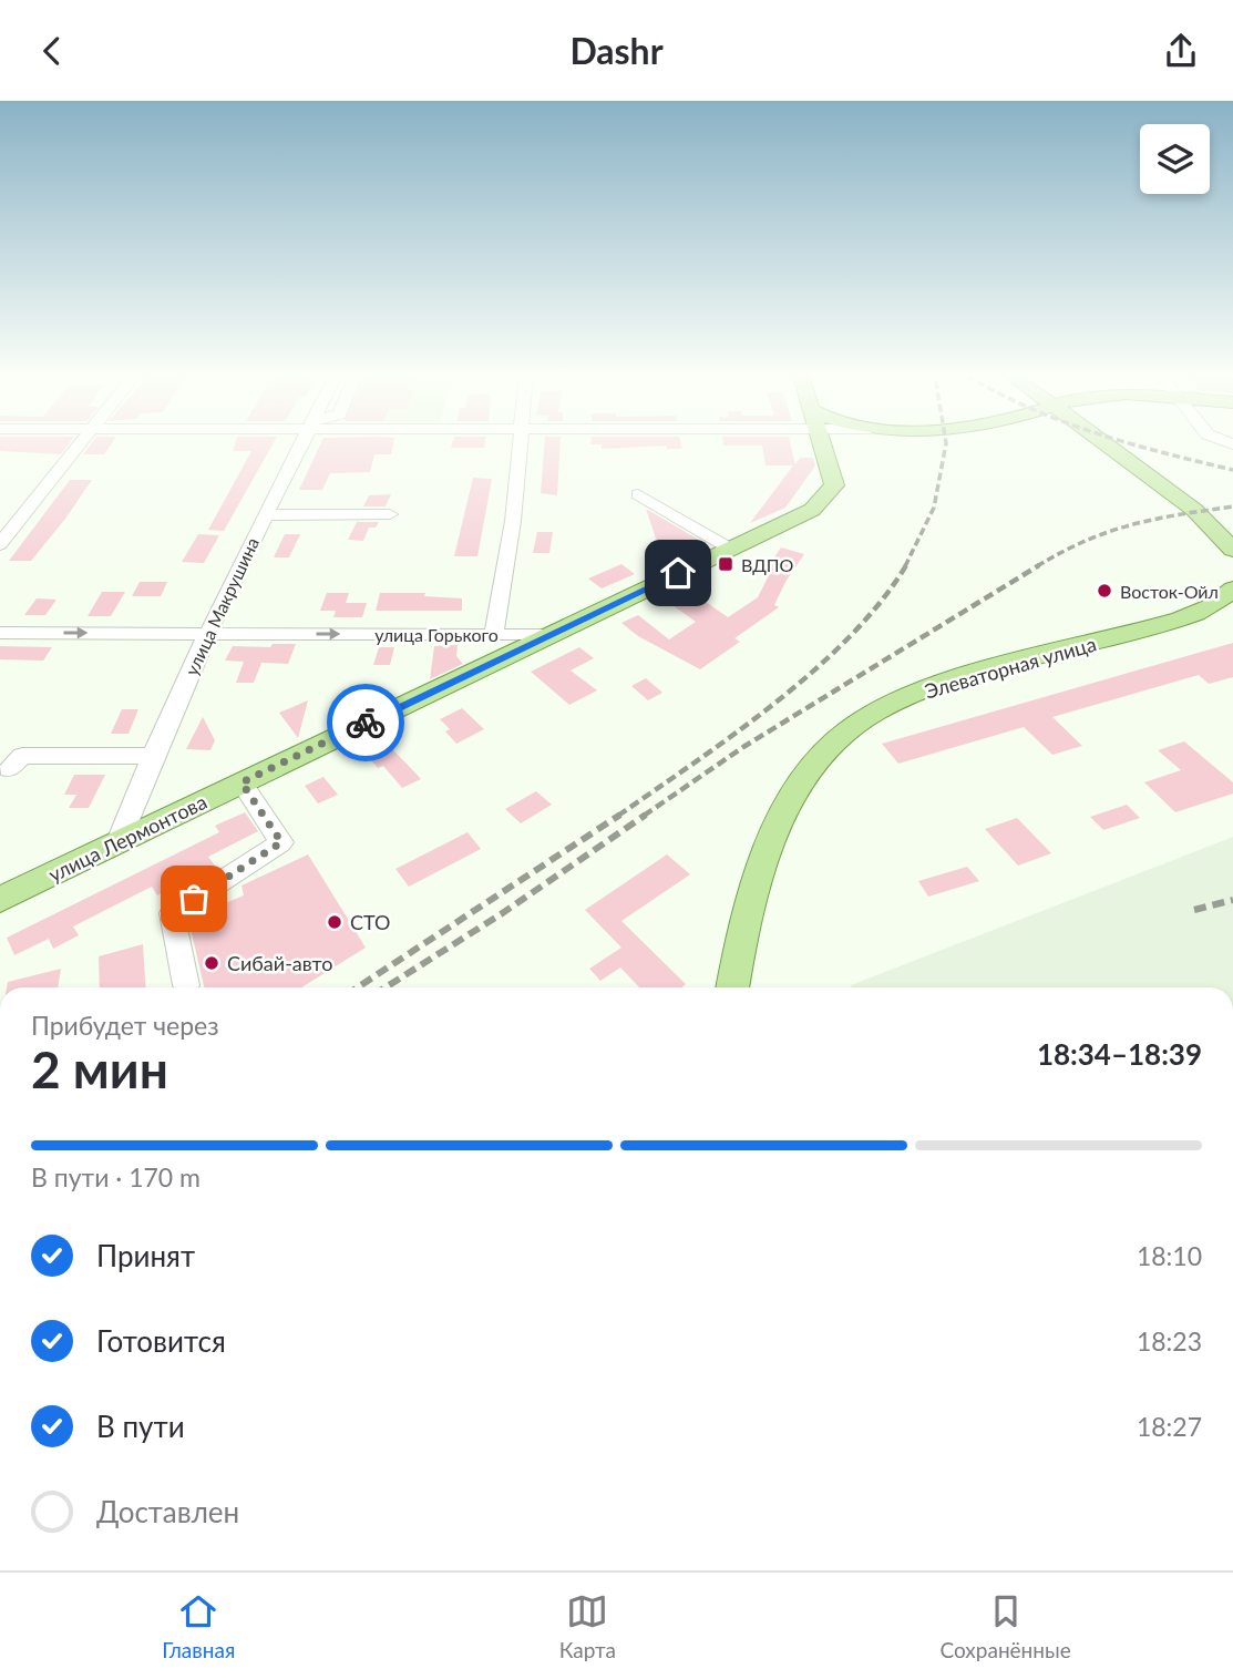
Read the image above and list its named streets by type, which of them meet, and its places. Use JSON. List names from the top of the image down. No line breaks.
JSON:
{"streets":{"main road":["улица Горького","Элеваторная улица","улица Лермонтова"],"street":["улица Макрушина"]},"crossings":[["улица Макрушина","улица Горького"],["улица Макрушина","улица Лермонтова"],["улица Горького","улица Лермонтова"]],"places":{"transit":["ВДПО"],"other":["Восток-Ойл","СТО","Сибай-авто"]},"page":{"header":"Dashr","heading":["2 мин","Прибудет через","18:34–18:39"],"bar":"В пути · 170 m","list":[["Принят","18:10"],["Готовится","18:23"],["В пути","18:27"],"Доставлен"],"tabs":["Главная","Карта","Сохранённые"]}}
